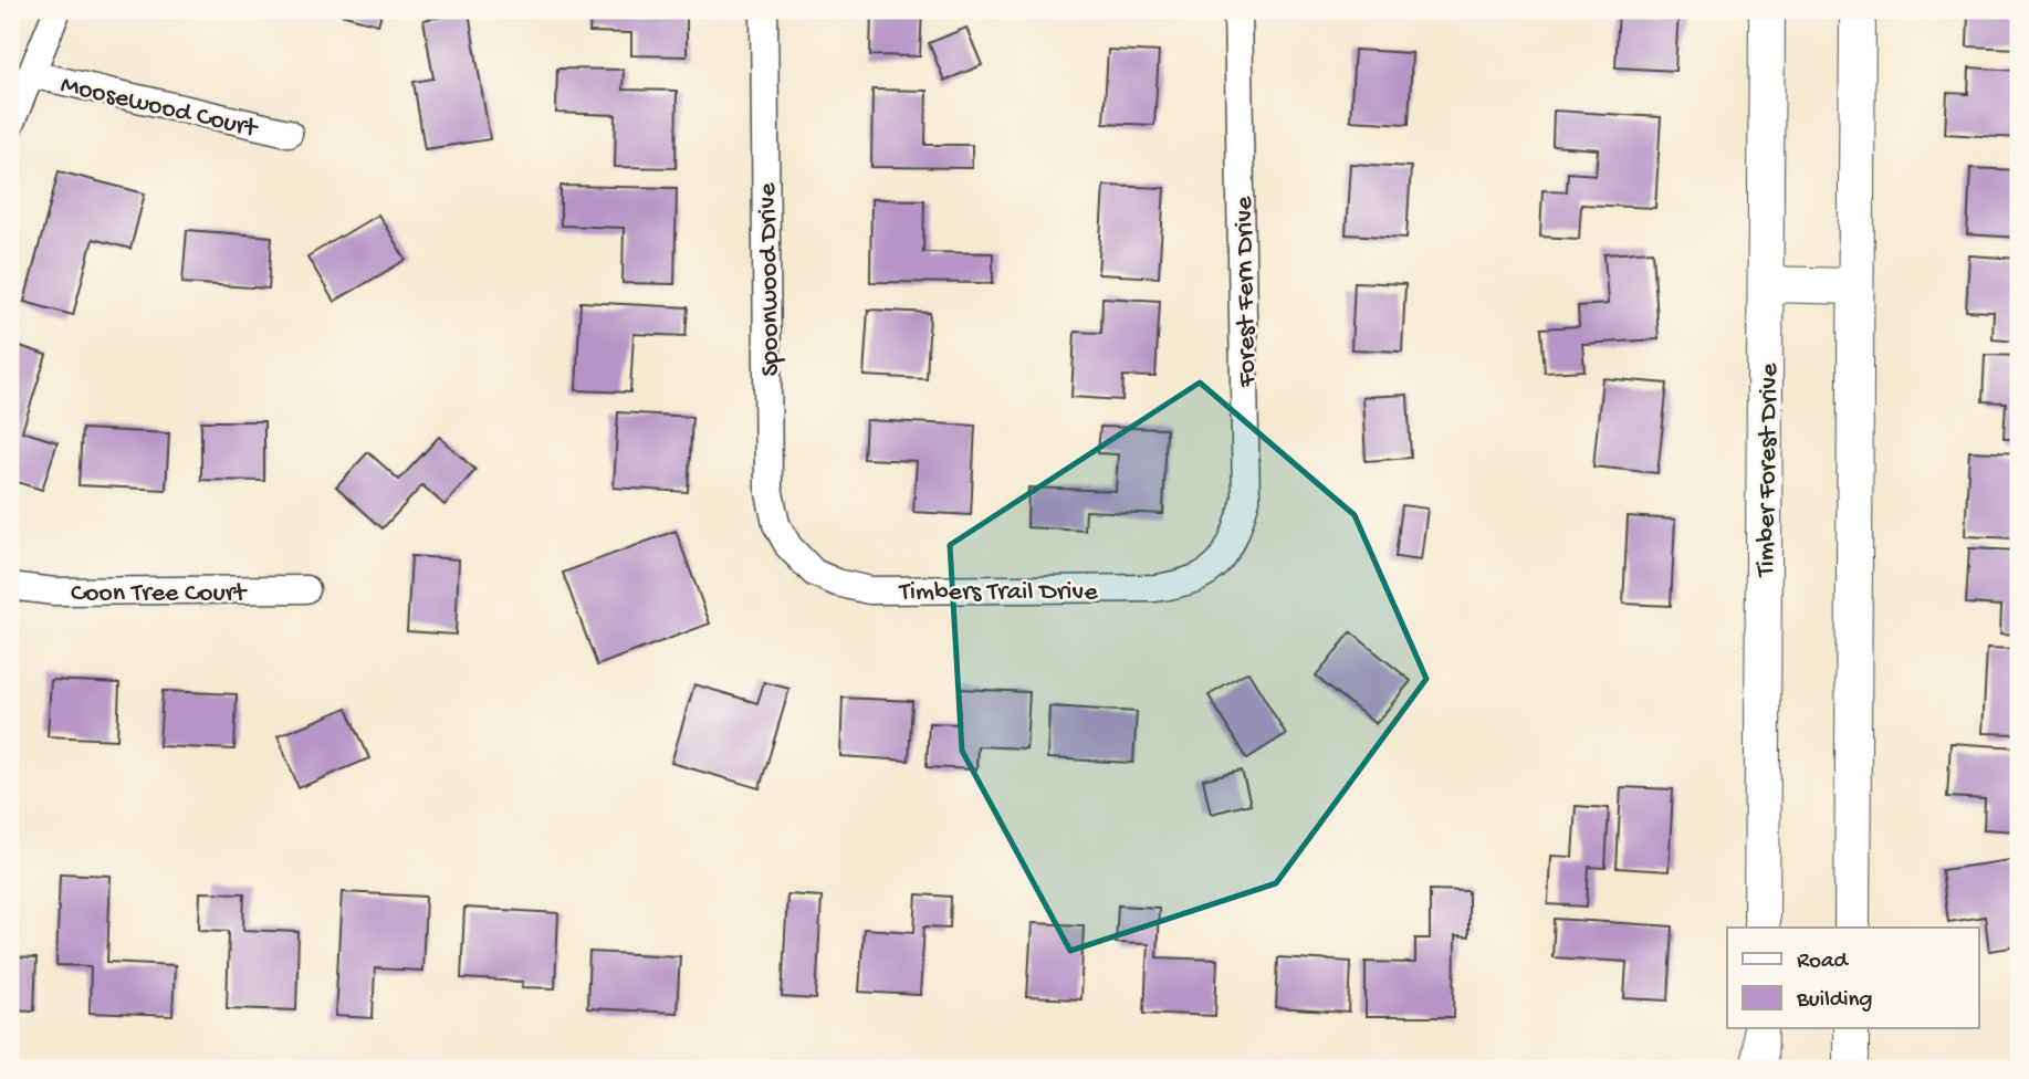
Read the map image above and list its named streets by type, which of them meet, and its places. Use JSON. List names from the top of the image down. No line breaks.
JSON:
{"streets":{"street":["Moosewood Court","Spoonwood Drive","Forest Fern Drive","Timber Forest Drive","Timbers Trail Drive","Coon Tree Court"]},"crossings":[["Spoonwood Drive","Timbers Trail Drive"],["Forest Fern Drive","Timbers Trail Drive"]],"legend":["Road","Building"]}
